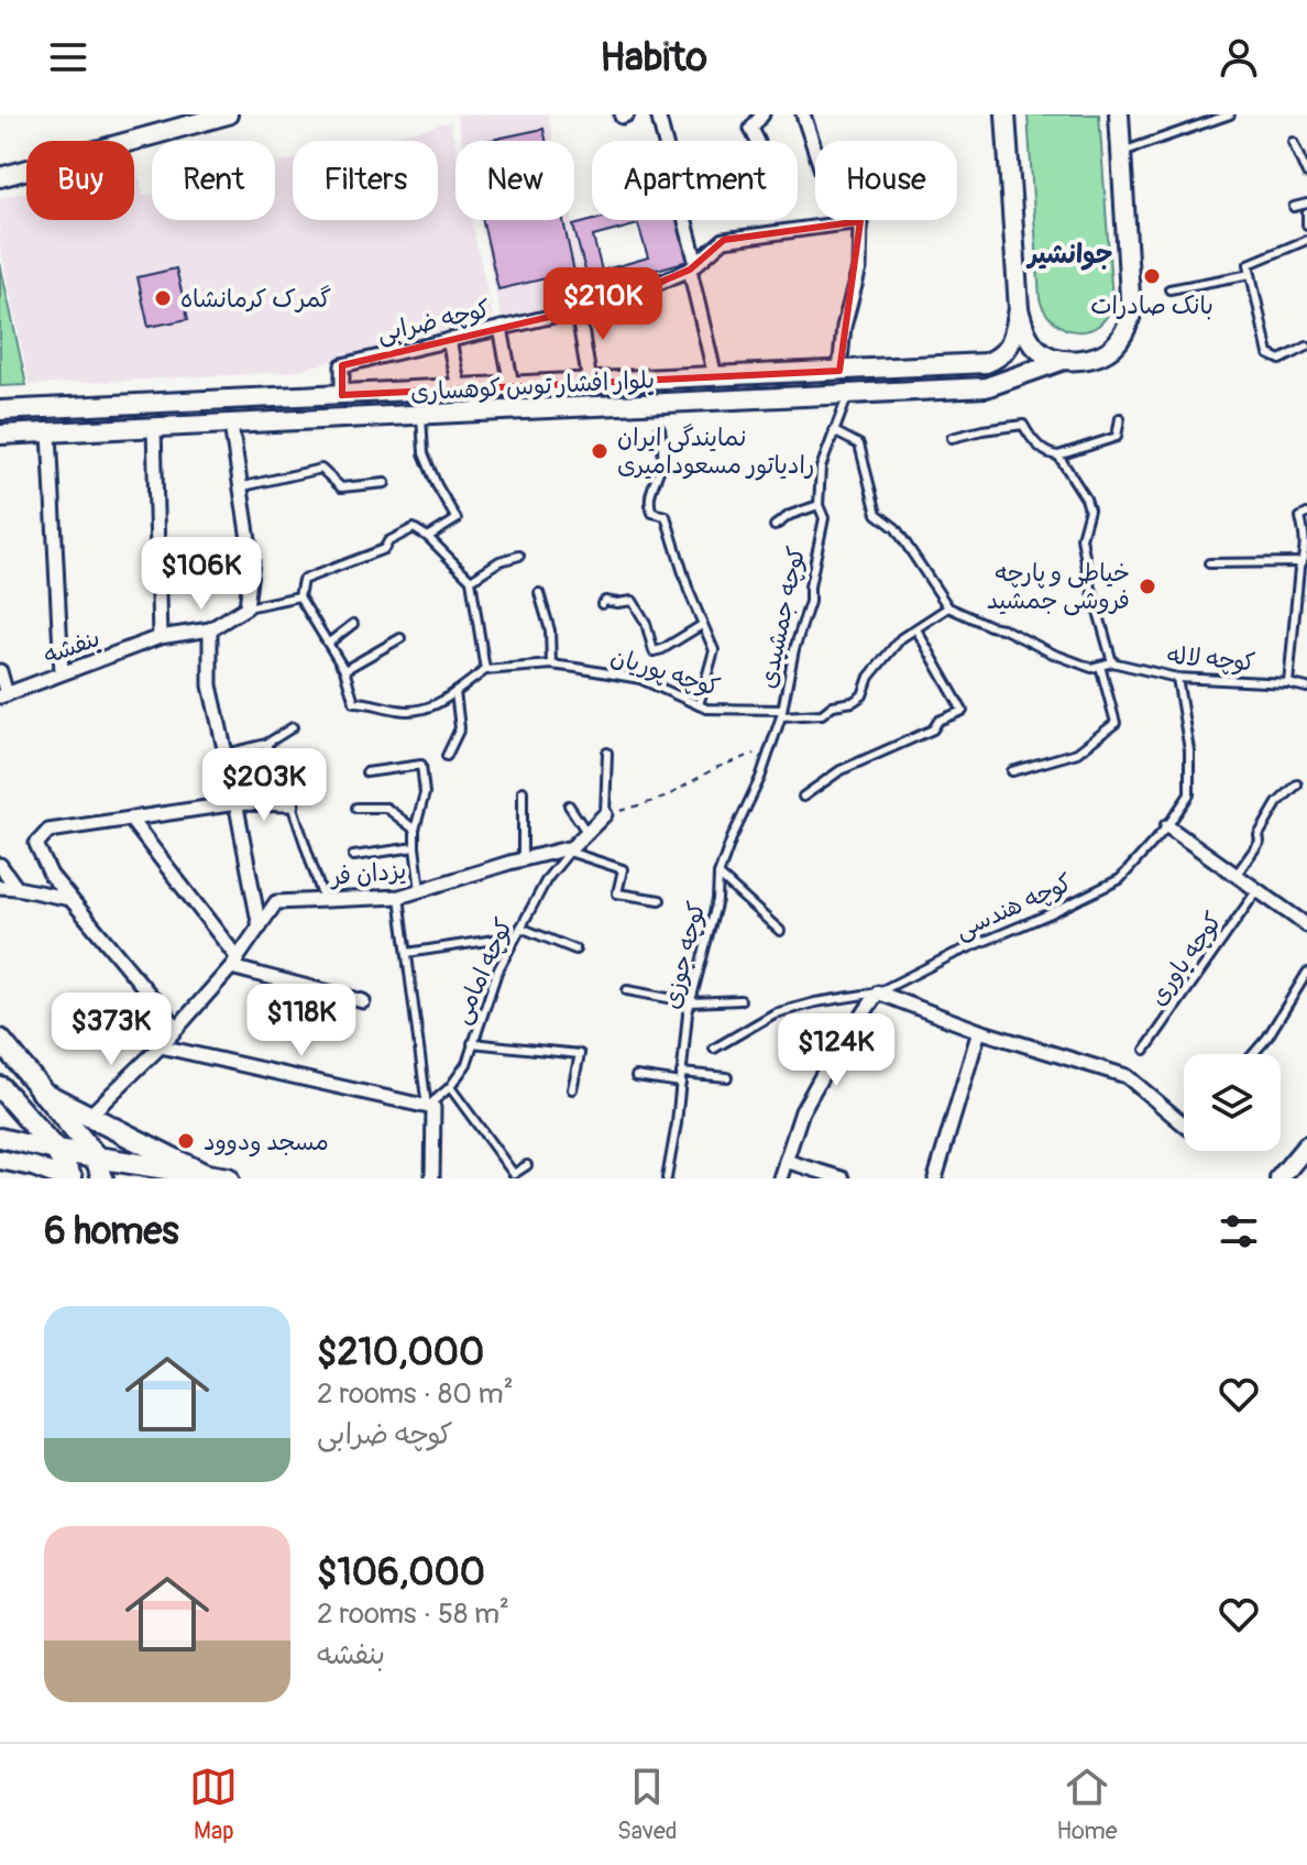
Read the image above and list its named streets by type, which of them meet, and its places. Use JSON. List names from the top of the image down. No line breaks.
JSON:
{"streets":{"main road":["بلوار افشار توس کوهساری"],"street":["کوچه ضرابی","بنفشه","یزدان فر"],"lane":["کوچه جمشیدی","کوچه لاله","کوچه پوریان","کوچه هندسی","کوچه جوزی","کوچه یاوری","کوچه امامی"]},"crossings":[["کوچه ضرابی","بلوار افشار توس کوهساری"],["بلوار افشار توس کوهساری","کوچه جمشیدی"],["کوچه جمشیدی","کوچه پوریان"],["کوچه جمشیدی","کوچه جوزی"],["کوچه لاله","کوچه هندسی"],["یزدان فر","کوچه امامی"]],"districts":["جوانشیر"],"places":["بانک صادرات","گمرک کرمانشاه","نمایندگی ایران رادیاتور مسعودامیری","خیاطی ‌‌و‌ پارچه فروشی جمشید","مسجد ودوود"],"page":{"header":"Habito","chip":["Buy","Rent","Filters","New","Apartment","House"],"price":["$210K","$106K","$203K","$118K","$373K","$124K"],"heading":"6 homes","list":[{"name":"$210,000","note":"2 rooms · 80 m² · کوچه ضرابی"},{"name":"$106,000","note":"2 rooms · 58 m² · بنفشه"}],"tabs":["Map","Saved","Home"]}}
